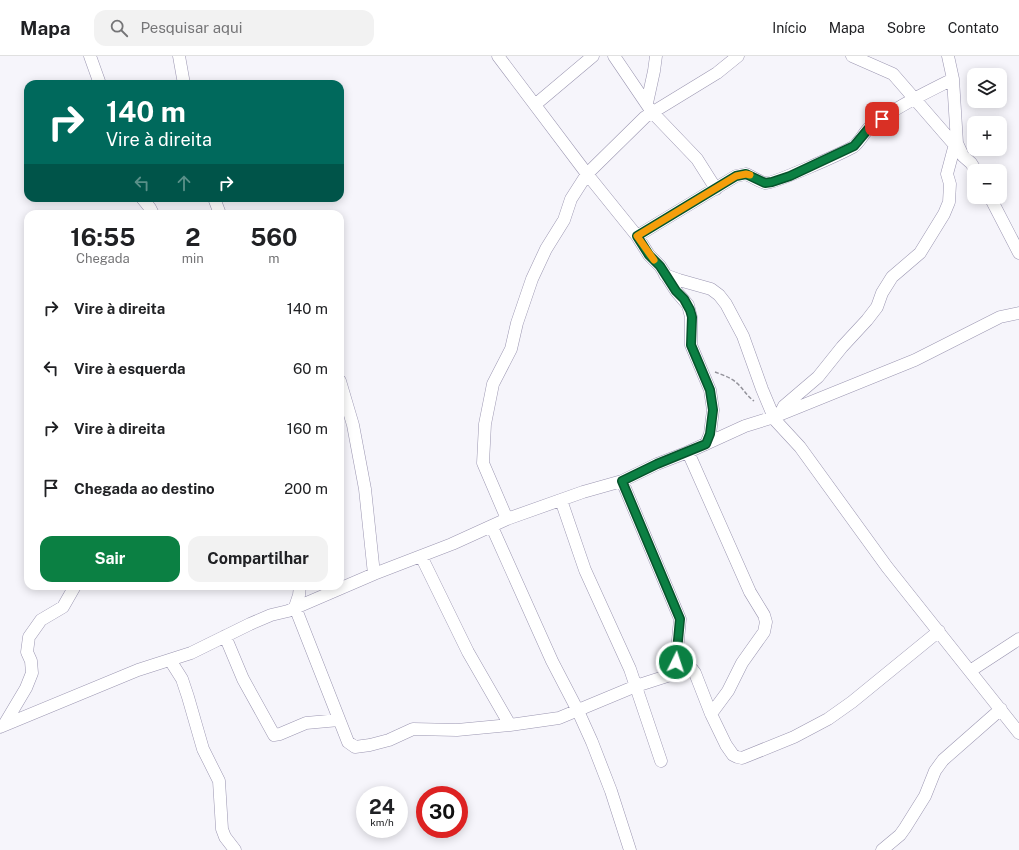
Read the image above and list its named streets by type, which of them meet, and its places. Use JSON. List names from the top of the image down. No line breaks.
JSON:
{"page":{"header":"Mapa","search":"Pesquisar aqui","nav":["Início","Mapa","Sobre","Contato"],"map_buttons":["+","−"],"turn":["140 m","Vire à direita"],"eta":["16:55","Chegada","2","min","560","m"],"list":[{"name":"Vire à direita","value":"140 m"},{"name":"Vire à esquerda","value":"60 m"},{"name":"Vire à direita","value":"160 m"},{"name":"Chegada ao destino","value":"200 m"}],"buttons":["Sair","Compartilhar"],"speed":"24 km/h","limit":"30"}}
